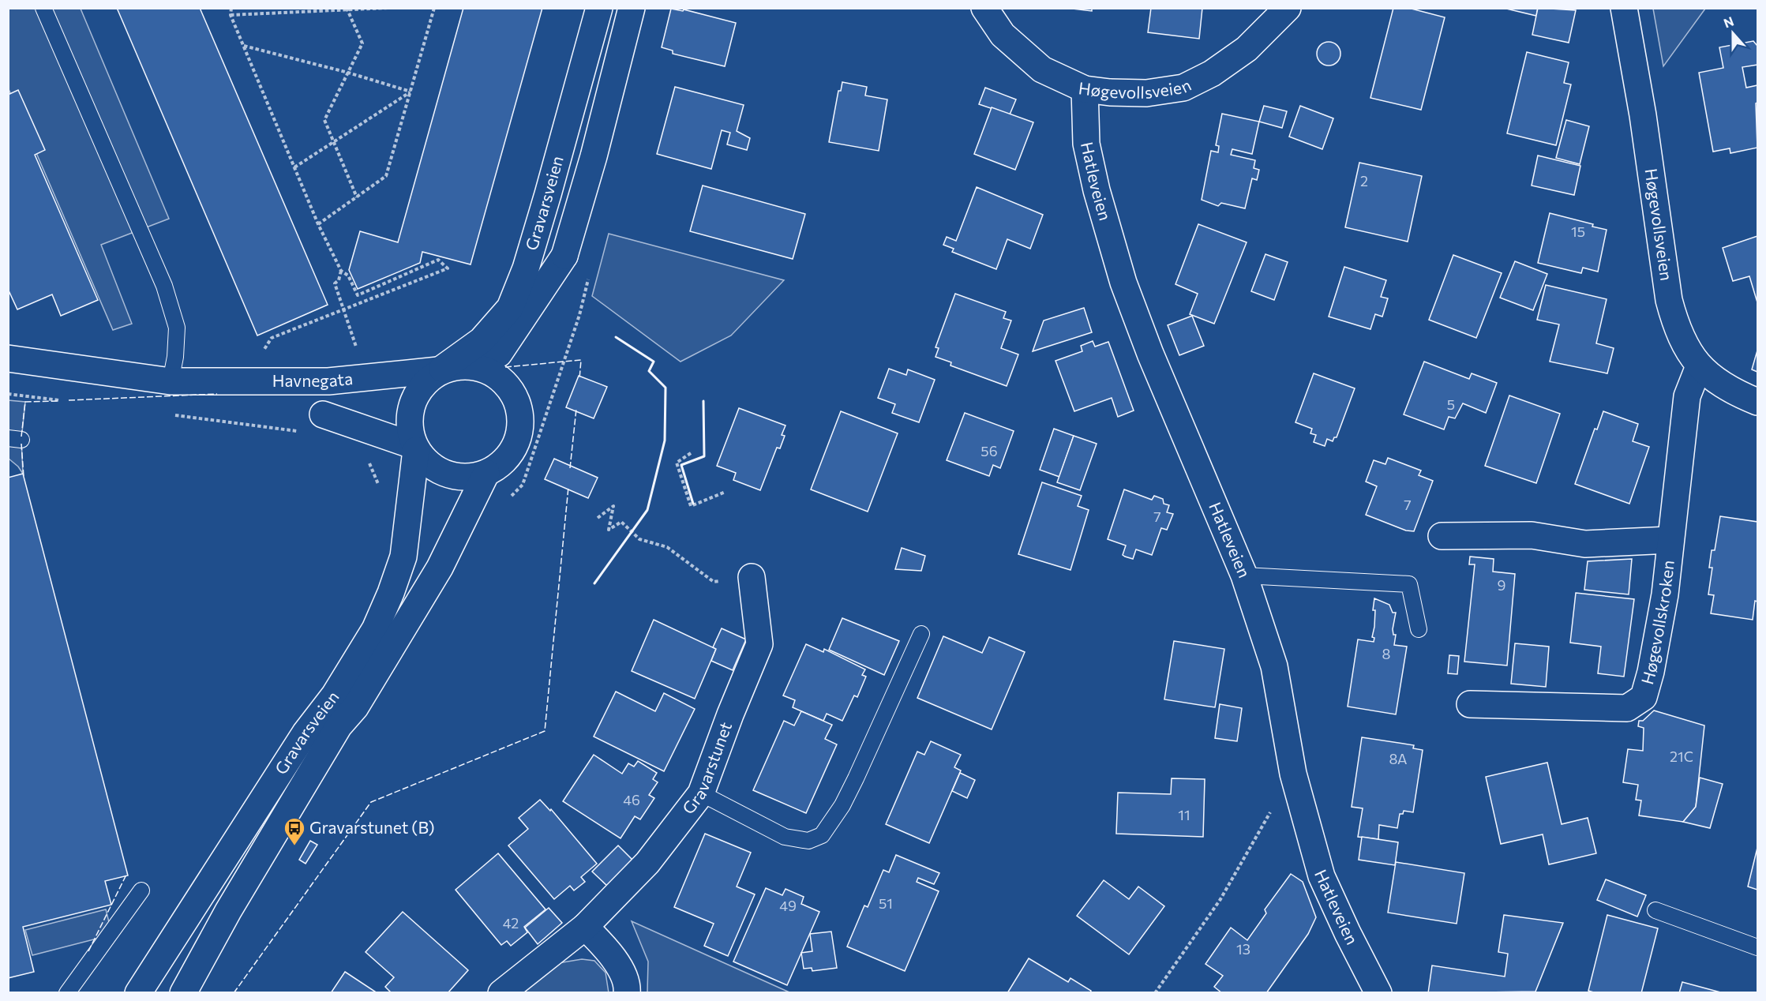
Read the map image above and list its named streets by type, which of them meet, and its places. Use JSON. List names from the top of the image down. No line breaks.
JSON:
{"streets":{"street":["Høgevollsveien","Hatleveien","Gravarsveien","Havnegata","Høgevollskroken","Gravarstunet"]},"crossings":[["Høgevollsveien","Hatleveien"],["Høgevollsveien","Høgevollskroken"],["Gravarsveien","Havnegata"]],"places":{"bus stop":["Gravarstunet (B)"]},"house_numbers":["2","15","5","56","7","7","9","8","21C","8A","46","11","51","49","42","13"],"north":"top"}
